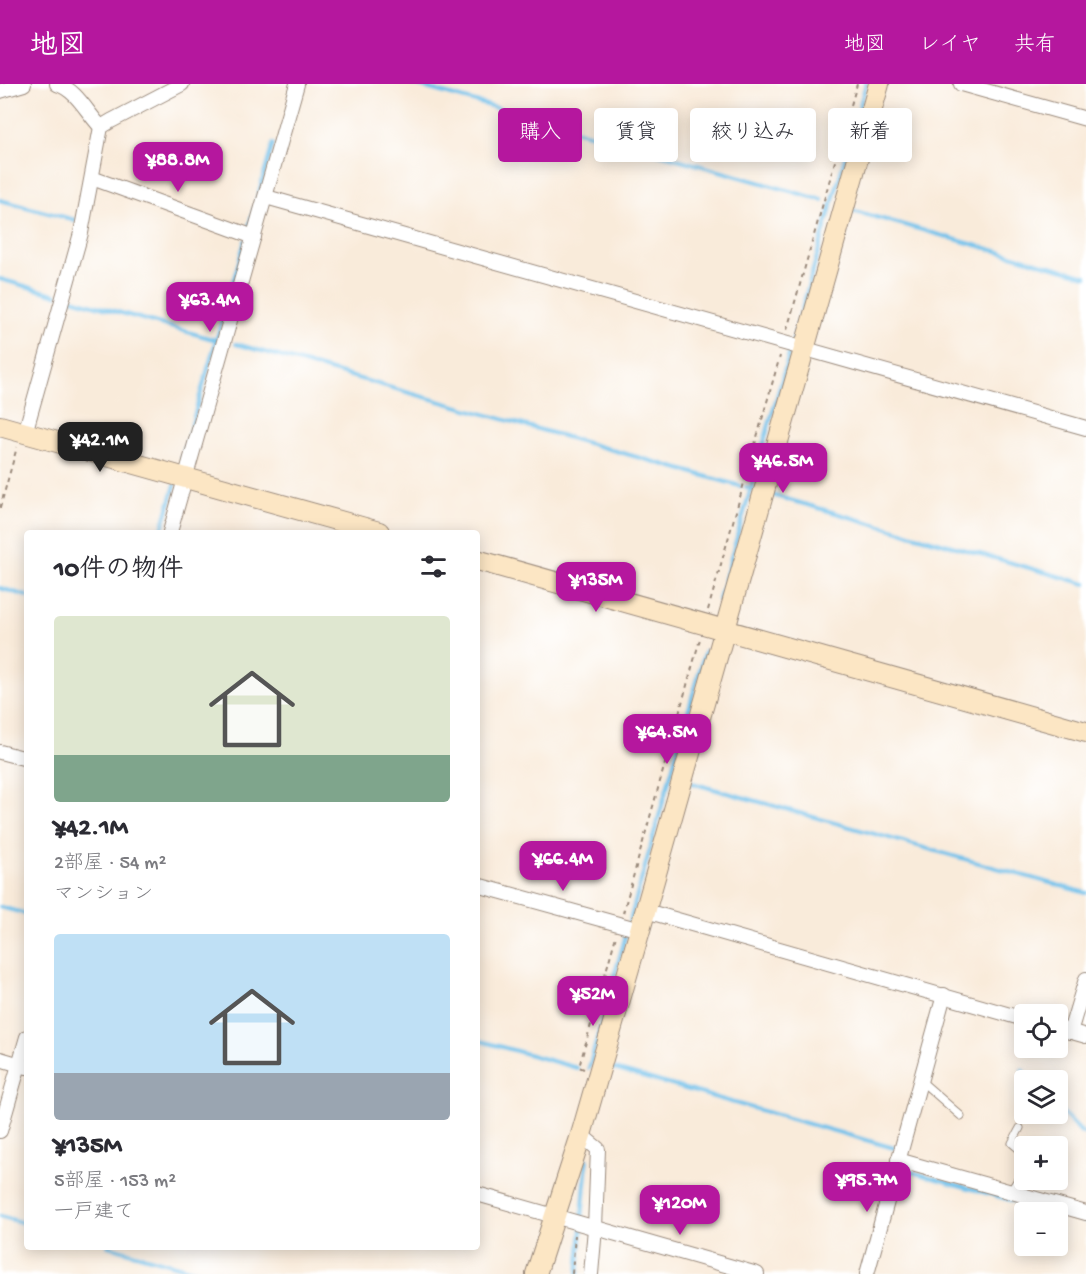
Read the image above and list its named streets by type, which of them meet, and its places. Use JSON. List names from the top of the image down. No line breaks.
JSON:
{"page":{"header":"地図","nav":["地図","レイヤ","共有"],"chip":["購入","賃貸","絞り込み","新着"],"price":["¥88.8M","¥63.4M","¥42.1M","¥46.5M","¥135M","¥64.5M","¥66.4M","¥52M","¥95.7M","¥120M"],"heading":"10件の物件","list":[{"name":"¥42.1M","note":"2部屋 · 54 m² · マンション"},{"name":"¥135M","note":"5部屋 · 153 m² · 一戸建て"}],"map_buttons":["+","−"]}}
